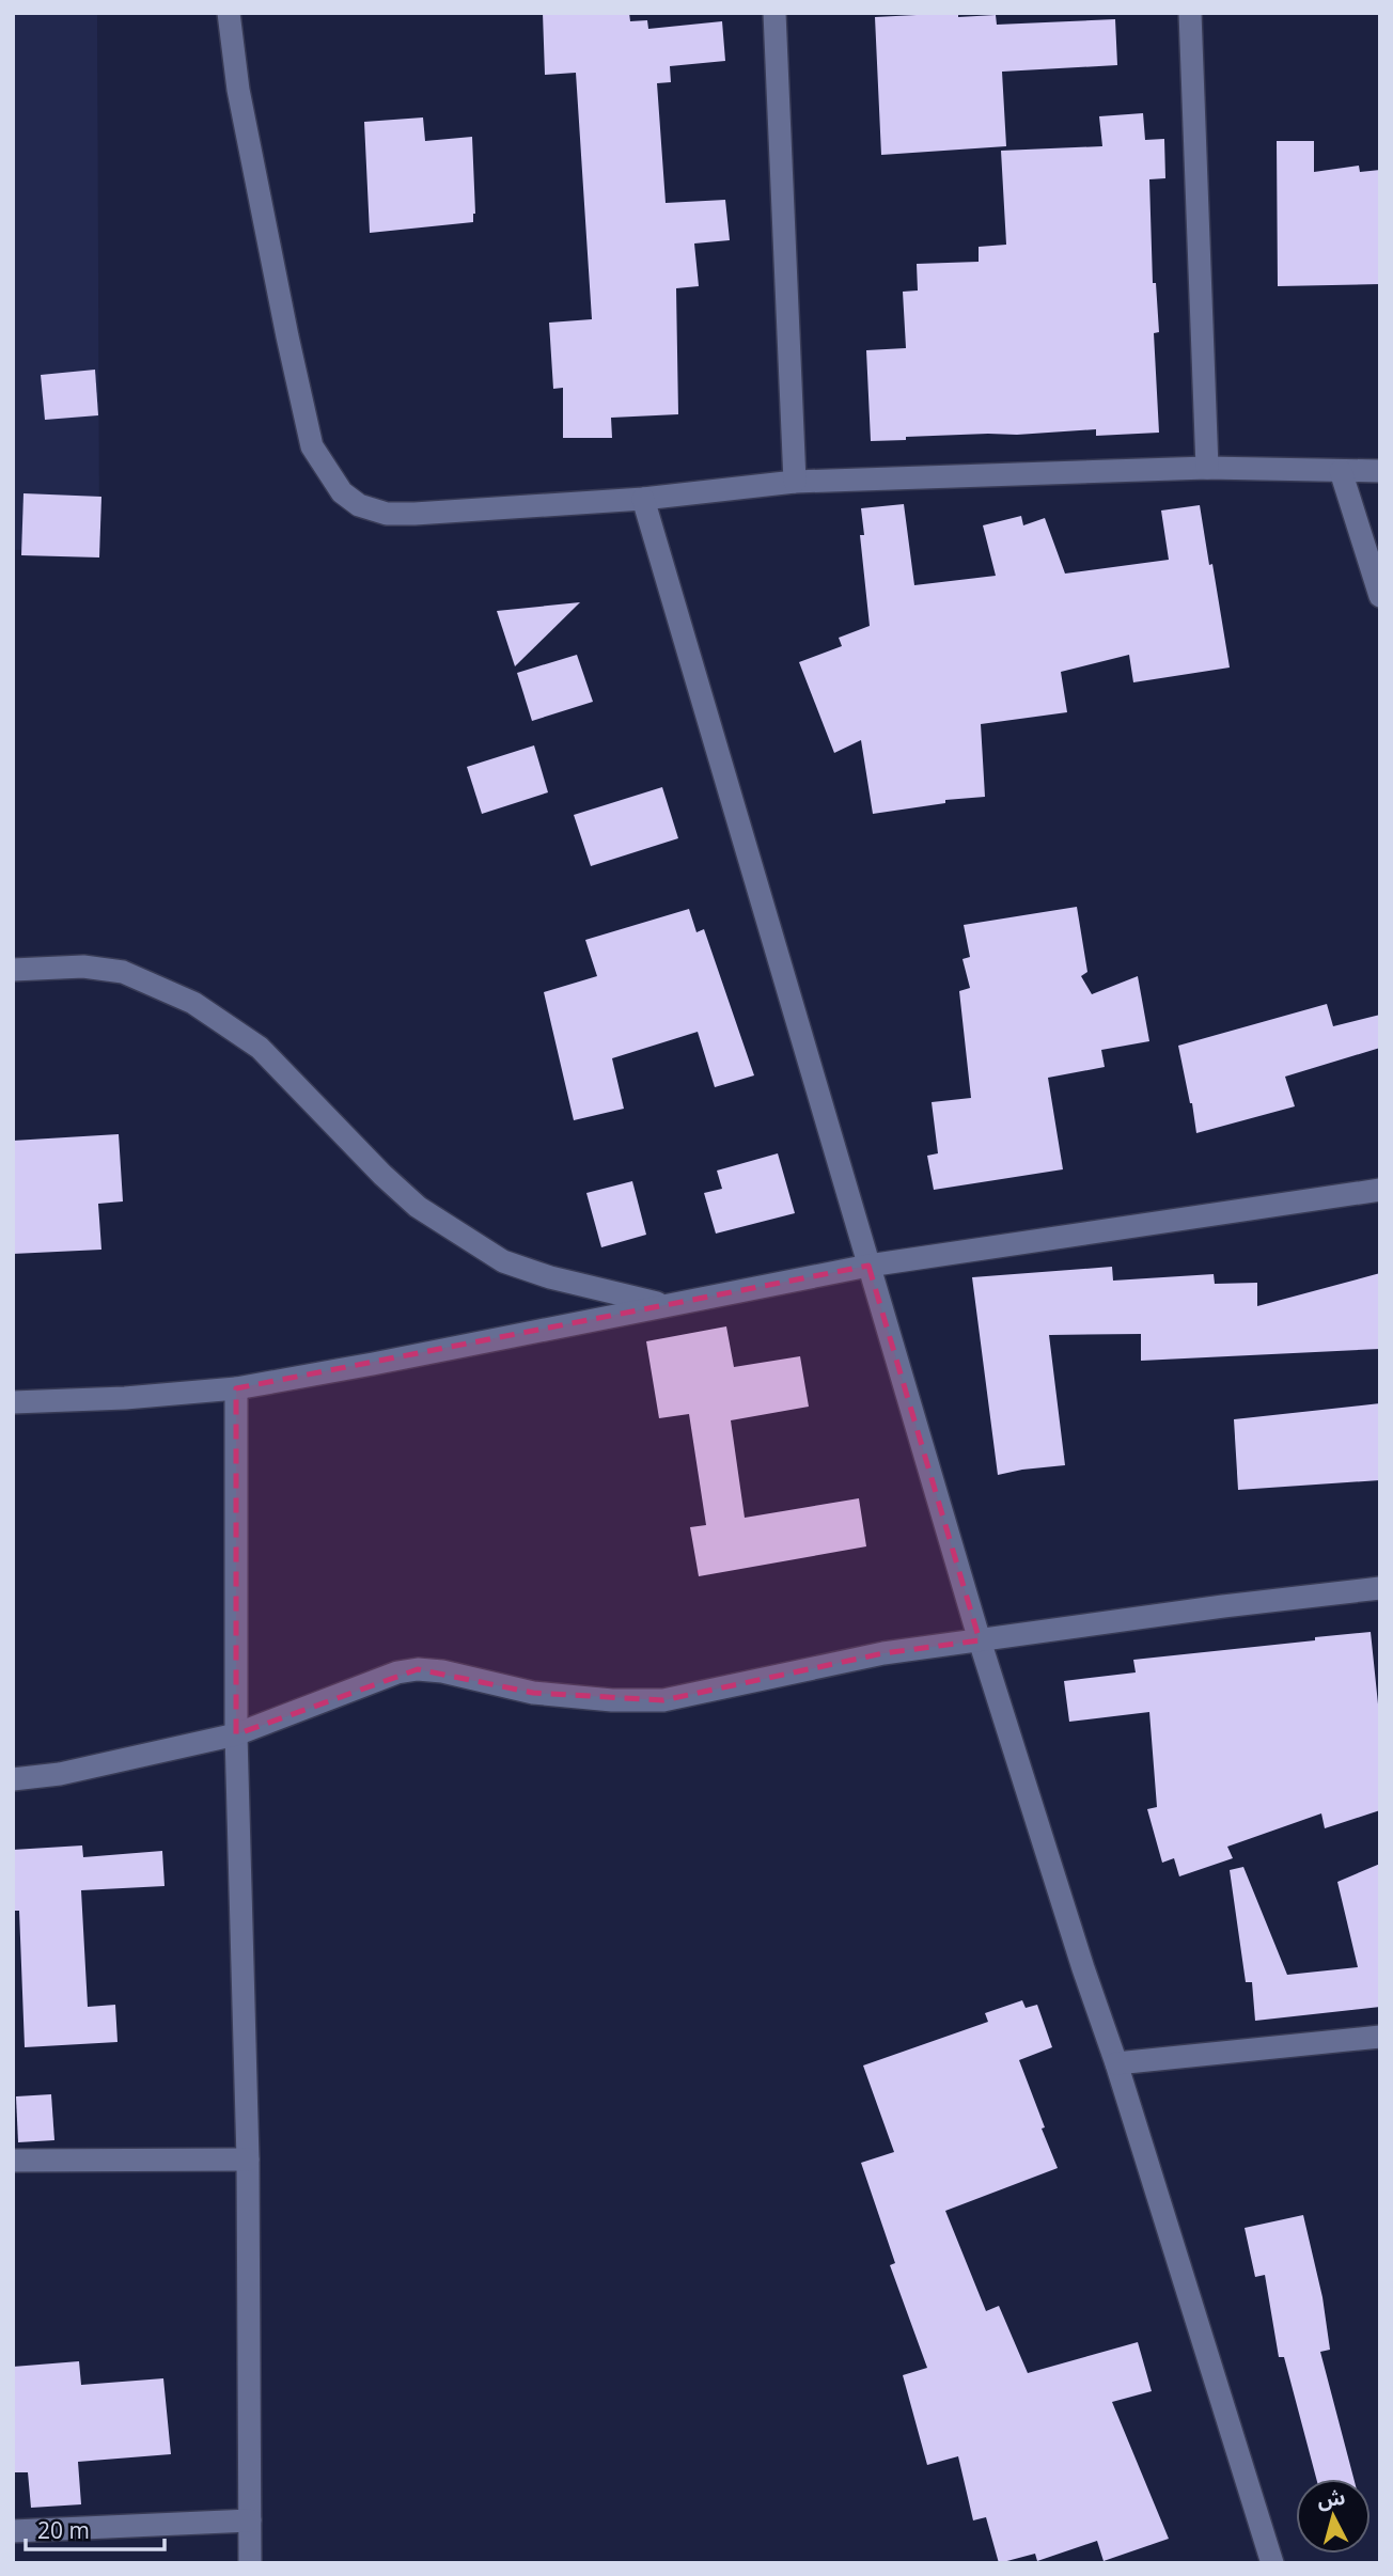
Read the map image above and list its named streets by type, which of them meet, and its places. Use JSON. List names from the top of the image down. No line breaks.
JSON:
{"scale_bar":"20 m","north":"top"}
